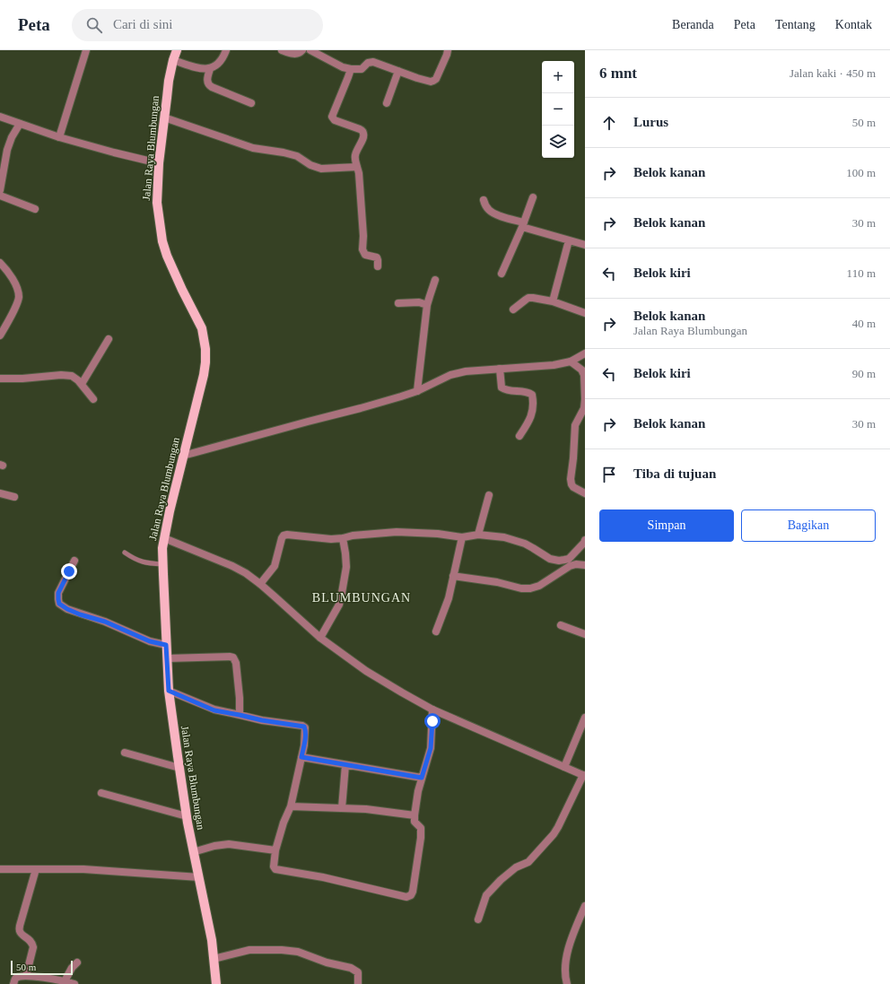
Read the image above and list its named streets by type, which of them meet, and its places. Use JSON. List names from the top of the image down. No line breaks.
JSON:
{"streets":{"main road":["Jalan Raya Blumbungan"]},"districts":["BLUMBUNGAN"],"scale_bar":"50 m","page":{"header":"Peta","search":"Cari di sini","nav":["Beranda","Peta","Tentang","Kontak"],"heading":["6 mnt","Jalan kaki · 450 m"],"map_buttons":["+","−"],"list":[["Lurus","50 m"],["Belok kanan","100 m"],["Belok kanan","30 m"],["Belok kiri","110 m"],["Belok kanan","Jalan Raya Blumbungan","40 m"],["Belok kiri","90 m"],["Belok kanan","30 m"],"Tiba di tujuan"],"buttons":["Simpan","Bagikan"],"scale":"50 m"}}
